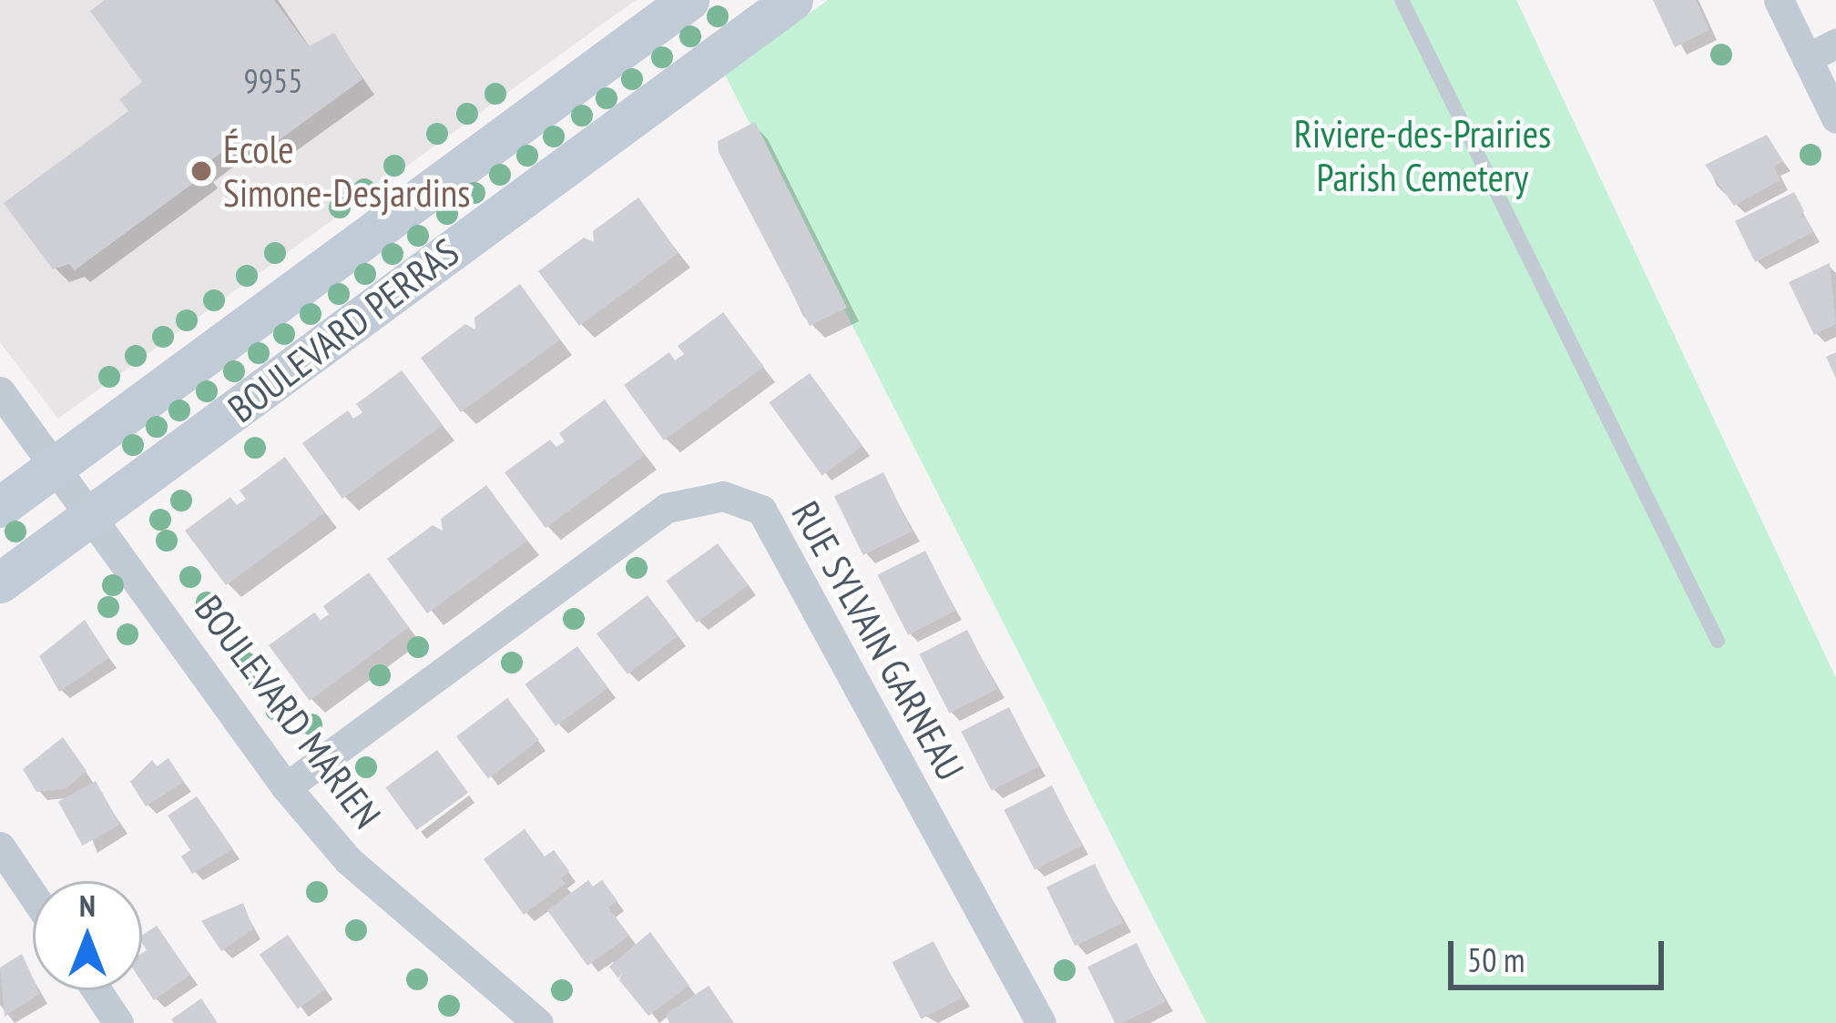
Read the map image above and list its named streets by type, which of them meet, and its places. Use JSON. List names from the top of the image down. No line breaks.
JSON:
{"streets":{"main road":["BOULEVARD PERRAS"],"street":["RUE SYLVAIN GARNEAU","BOULEVARD MARIEN"]},"crossings":[["BOULEVARD PERRAS","BOULEVARD MARIEN"],["RUE SYLVAIN GARNEAU","BOULEVARD MARIEN"]],"parks":["Riviere-des-Prairies Parish Cemetery"],"places":["École Simone-Desjardins"],"house_numbers":["9955"],"scale_bar":"50 m","north":"top"}
